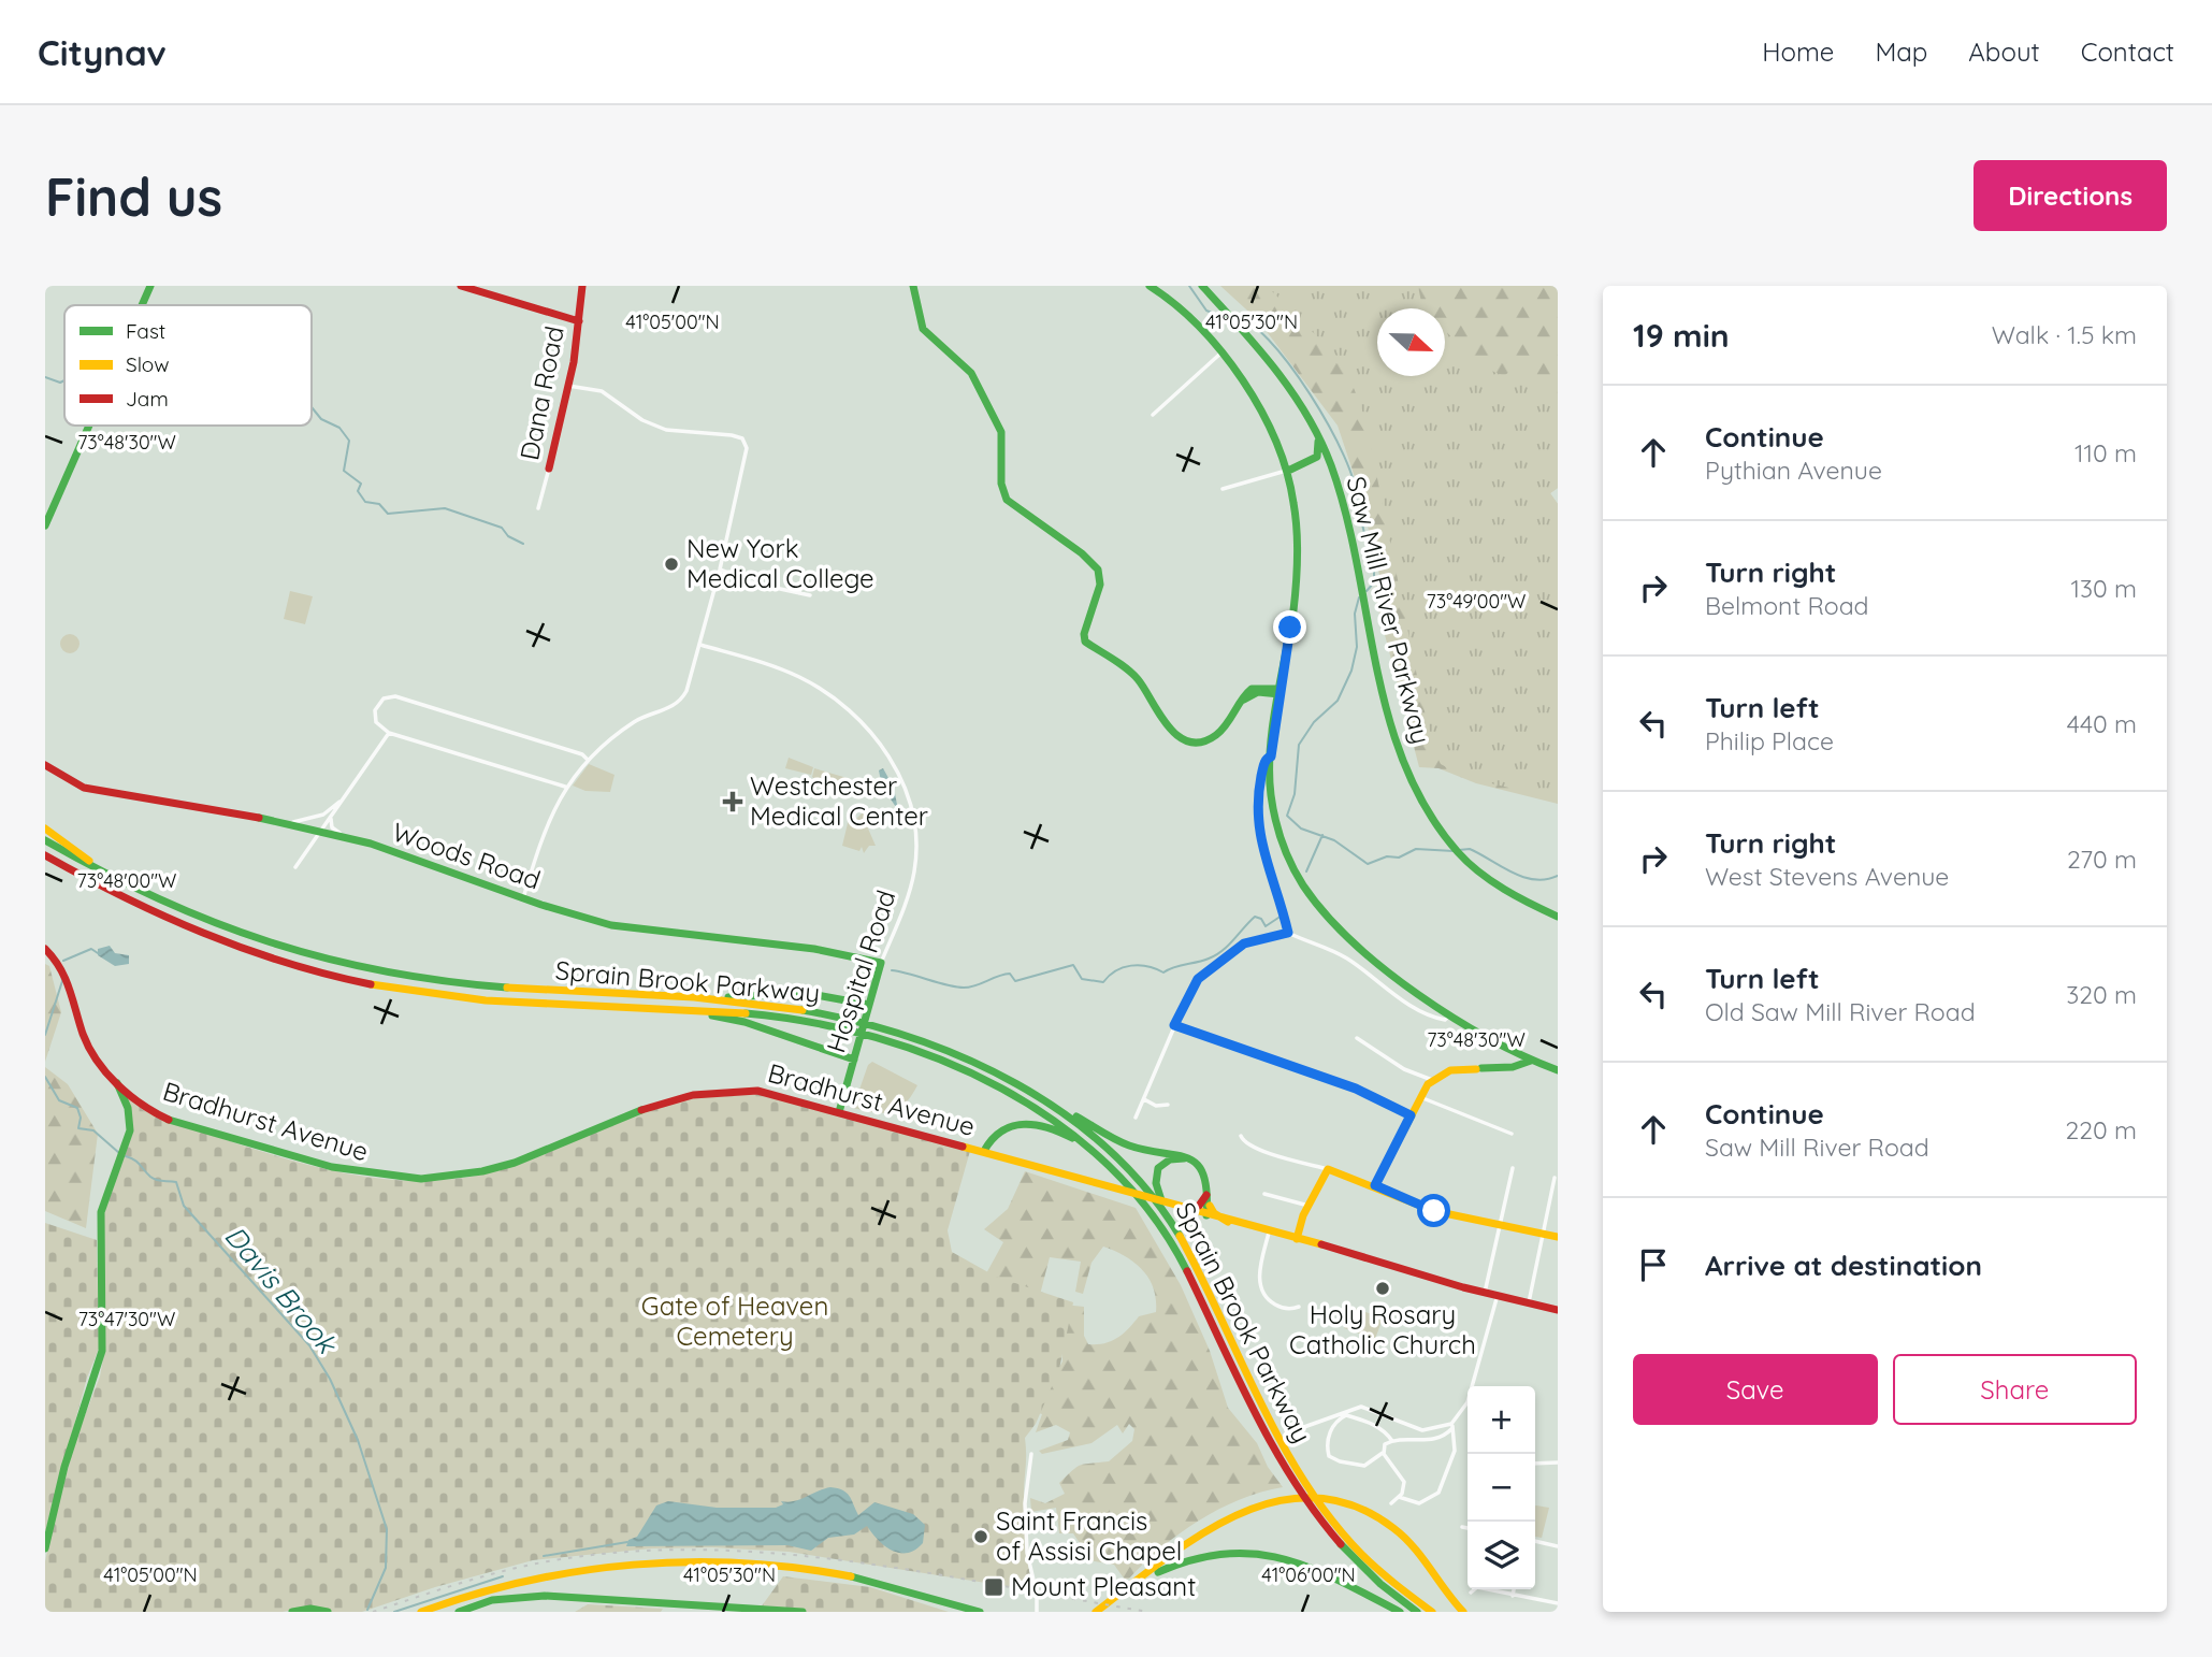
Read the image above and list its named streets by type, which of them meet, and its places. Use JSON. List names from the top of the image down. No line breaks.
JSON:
{"streets":{"main road":["Dana Road","Saw Mill River Parkway","Woods Road","Hospital Road","Sprain Brook Parkway","Bradhurst Avenue"]},"crossings":[["Woods Road","Hospital Road"],["Hospital Road","Bradhurst Avenue"]],"water":["Davis Brook"],"parks":["Gate of Heaven Cemetery"],"places":{"other":["New York Medical College","Holy Rosary Catholic Church","Saint Francis of Assisi Chapel"],"health":["Westchester Medical Center"],"transit":["Mount Pleasant"]},"legend":["Fast","Slow","Jam"],"north":"right","page":{"header":"Citynav","nav":["Home","Map","About","Contact"],"buttons":["Directions",["Save","Share"]],"title":"Find us","heading":["19 min","Walk · 1.5 km"],"list":[["Continue","Pythian Avenue","110 m"],["Turn right","Belmont Road","130 m"],["Turn left","Philip Place","440 m"],["Turn right","West Stevens Avenue","270 m"],["Turn left","Old Saw Mill River Road","320 m"],["Continue","Saw Mill River Road","220 m"],"Arrive at destination"],"map_buttons":["+","−"]},"coordinates":["41°05'00\"N","41°05'30\"N","73°48'30\"W","73°49'00\"W","73°48'00\"W","73°47'30\"W","41°06'00\"N"]}
